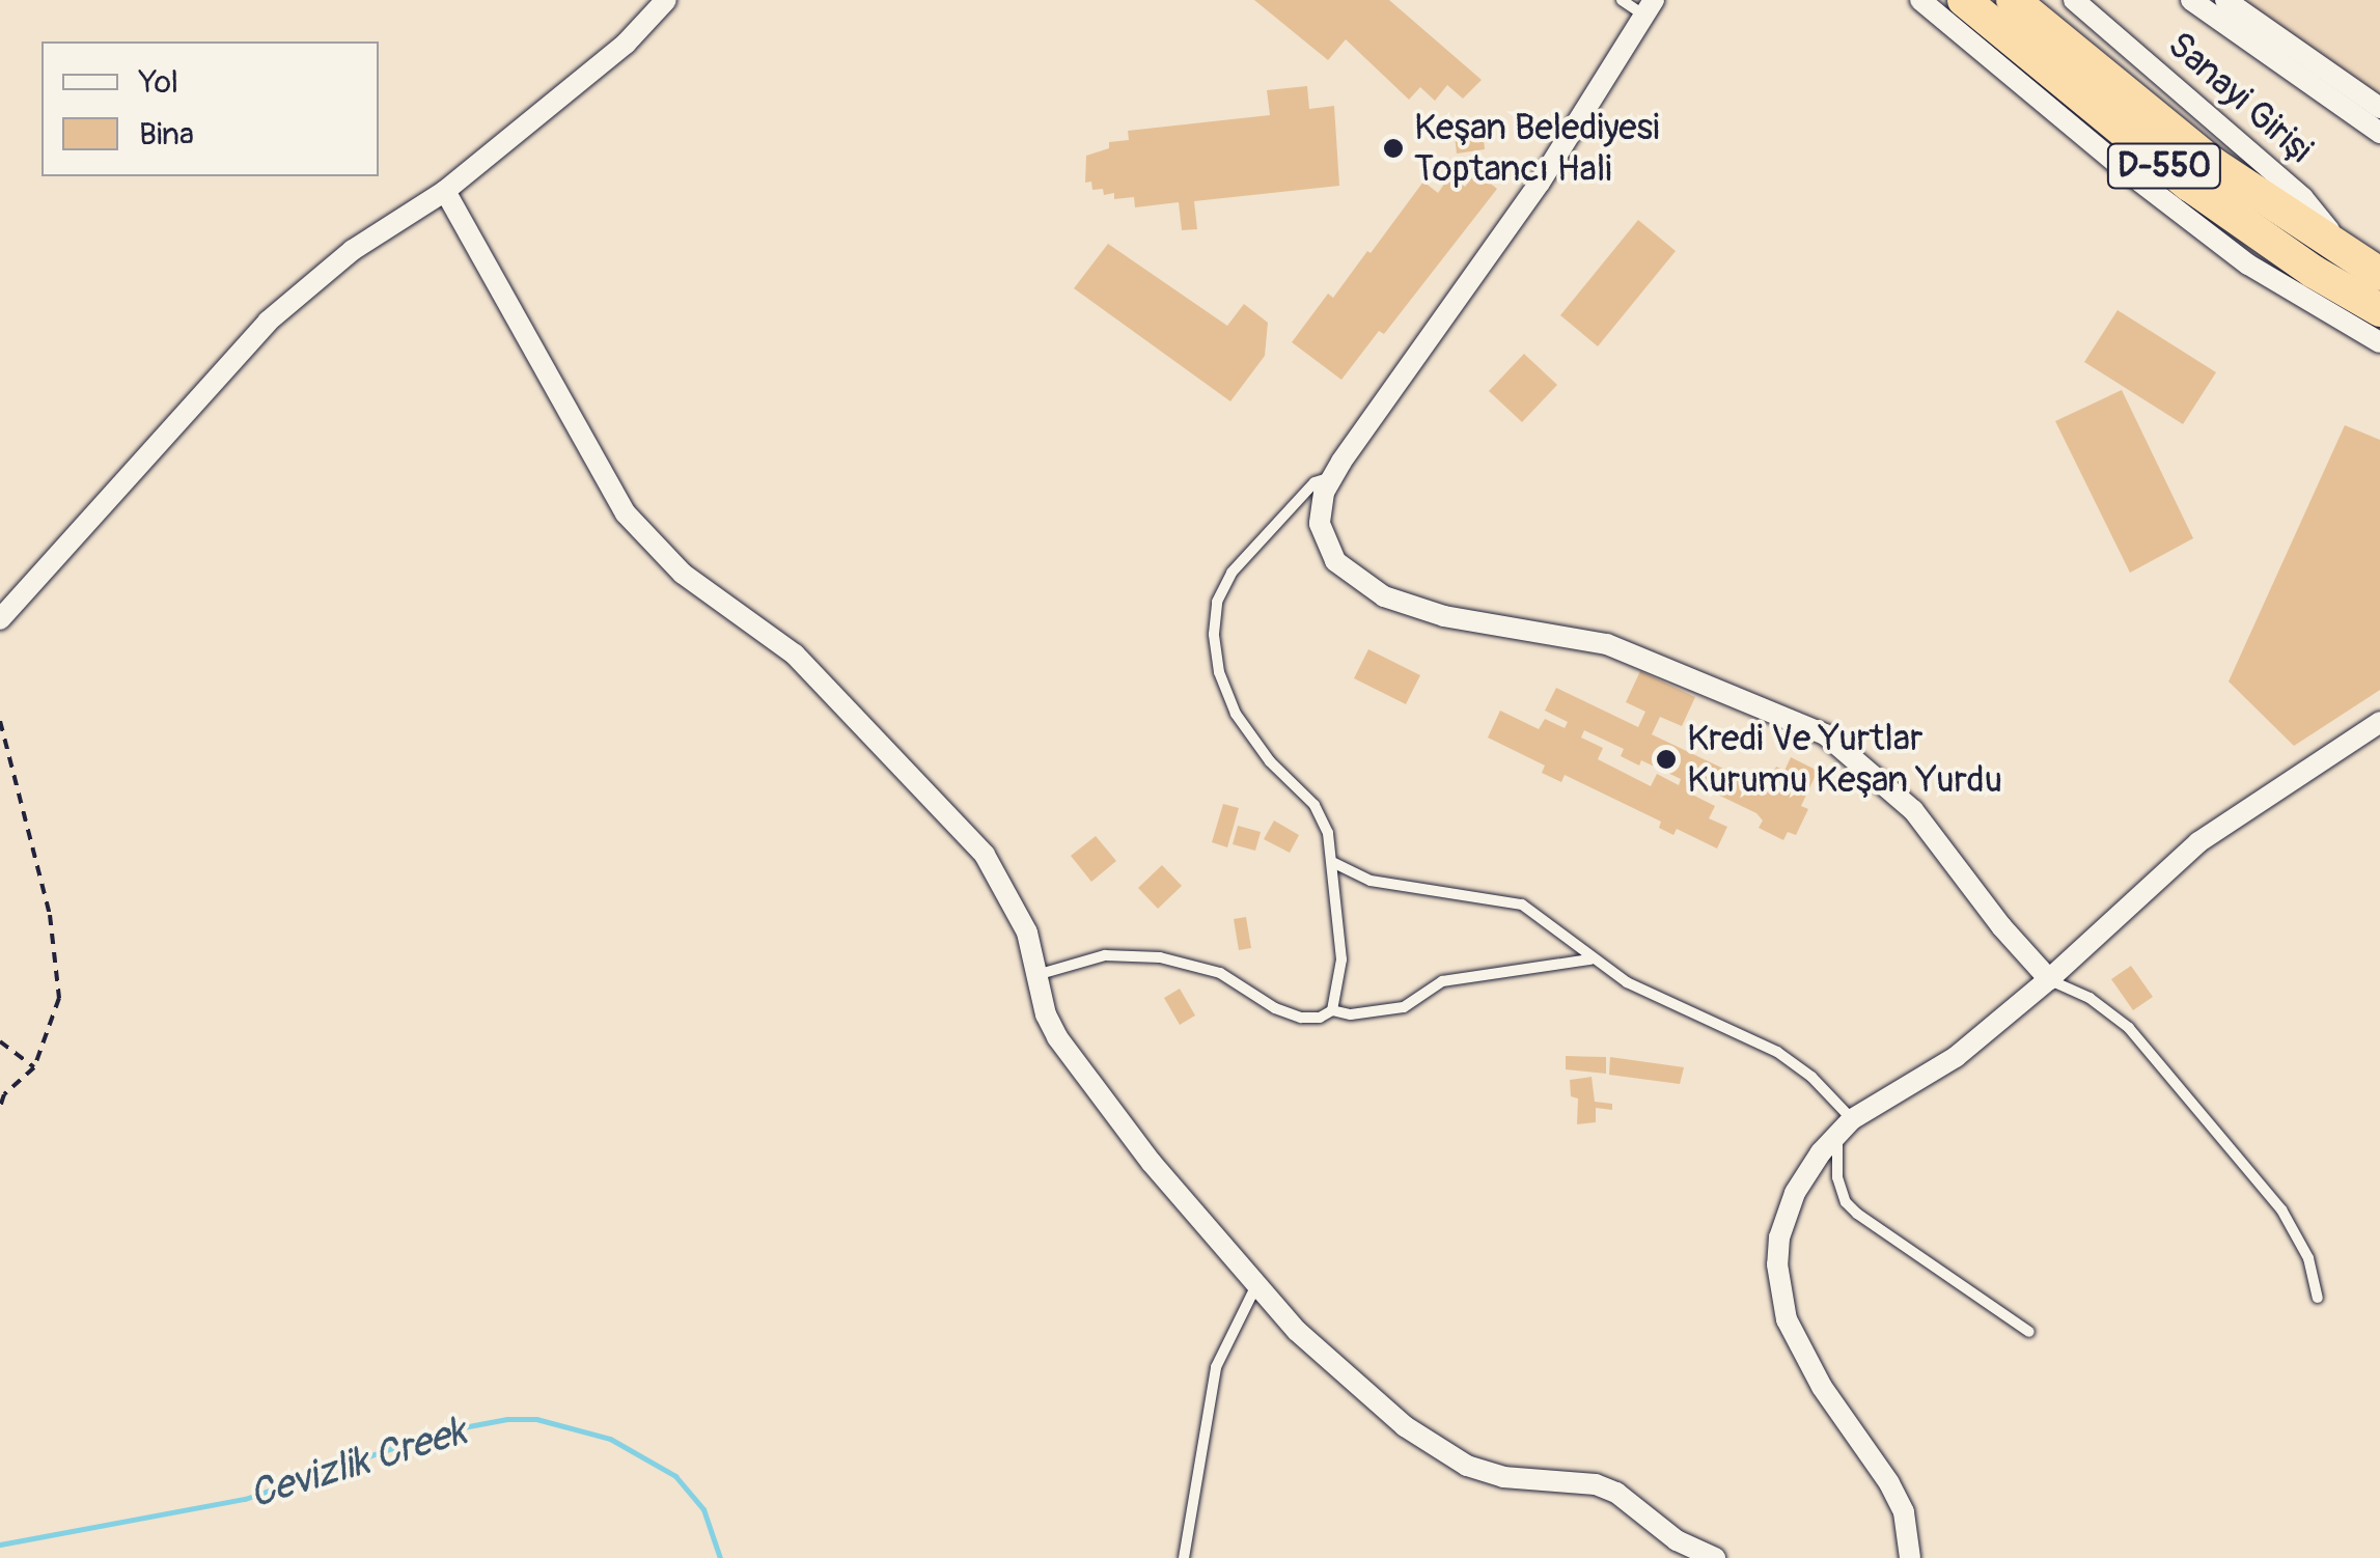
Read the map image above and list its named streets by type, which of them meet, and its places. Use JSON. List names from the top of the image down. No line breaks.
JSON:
{"streets":{"highway":["D-550"],"street":["Sanayi Girişi"]},"crossings":[["Sanayi Girişi","D-550"]],"water":["Cevizlik Creek"],"places":["Keşan Belediyesi Toptancı Hali","Kredi Ve Yurtlar Kurumu Keşan Yurdu"],"legend":["Yol","Bina"]}
